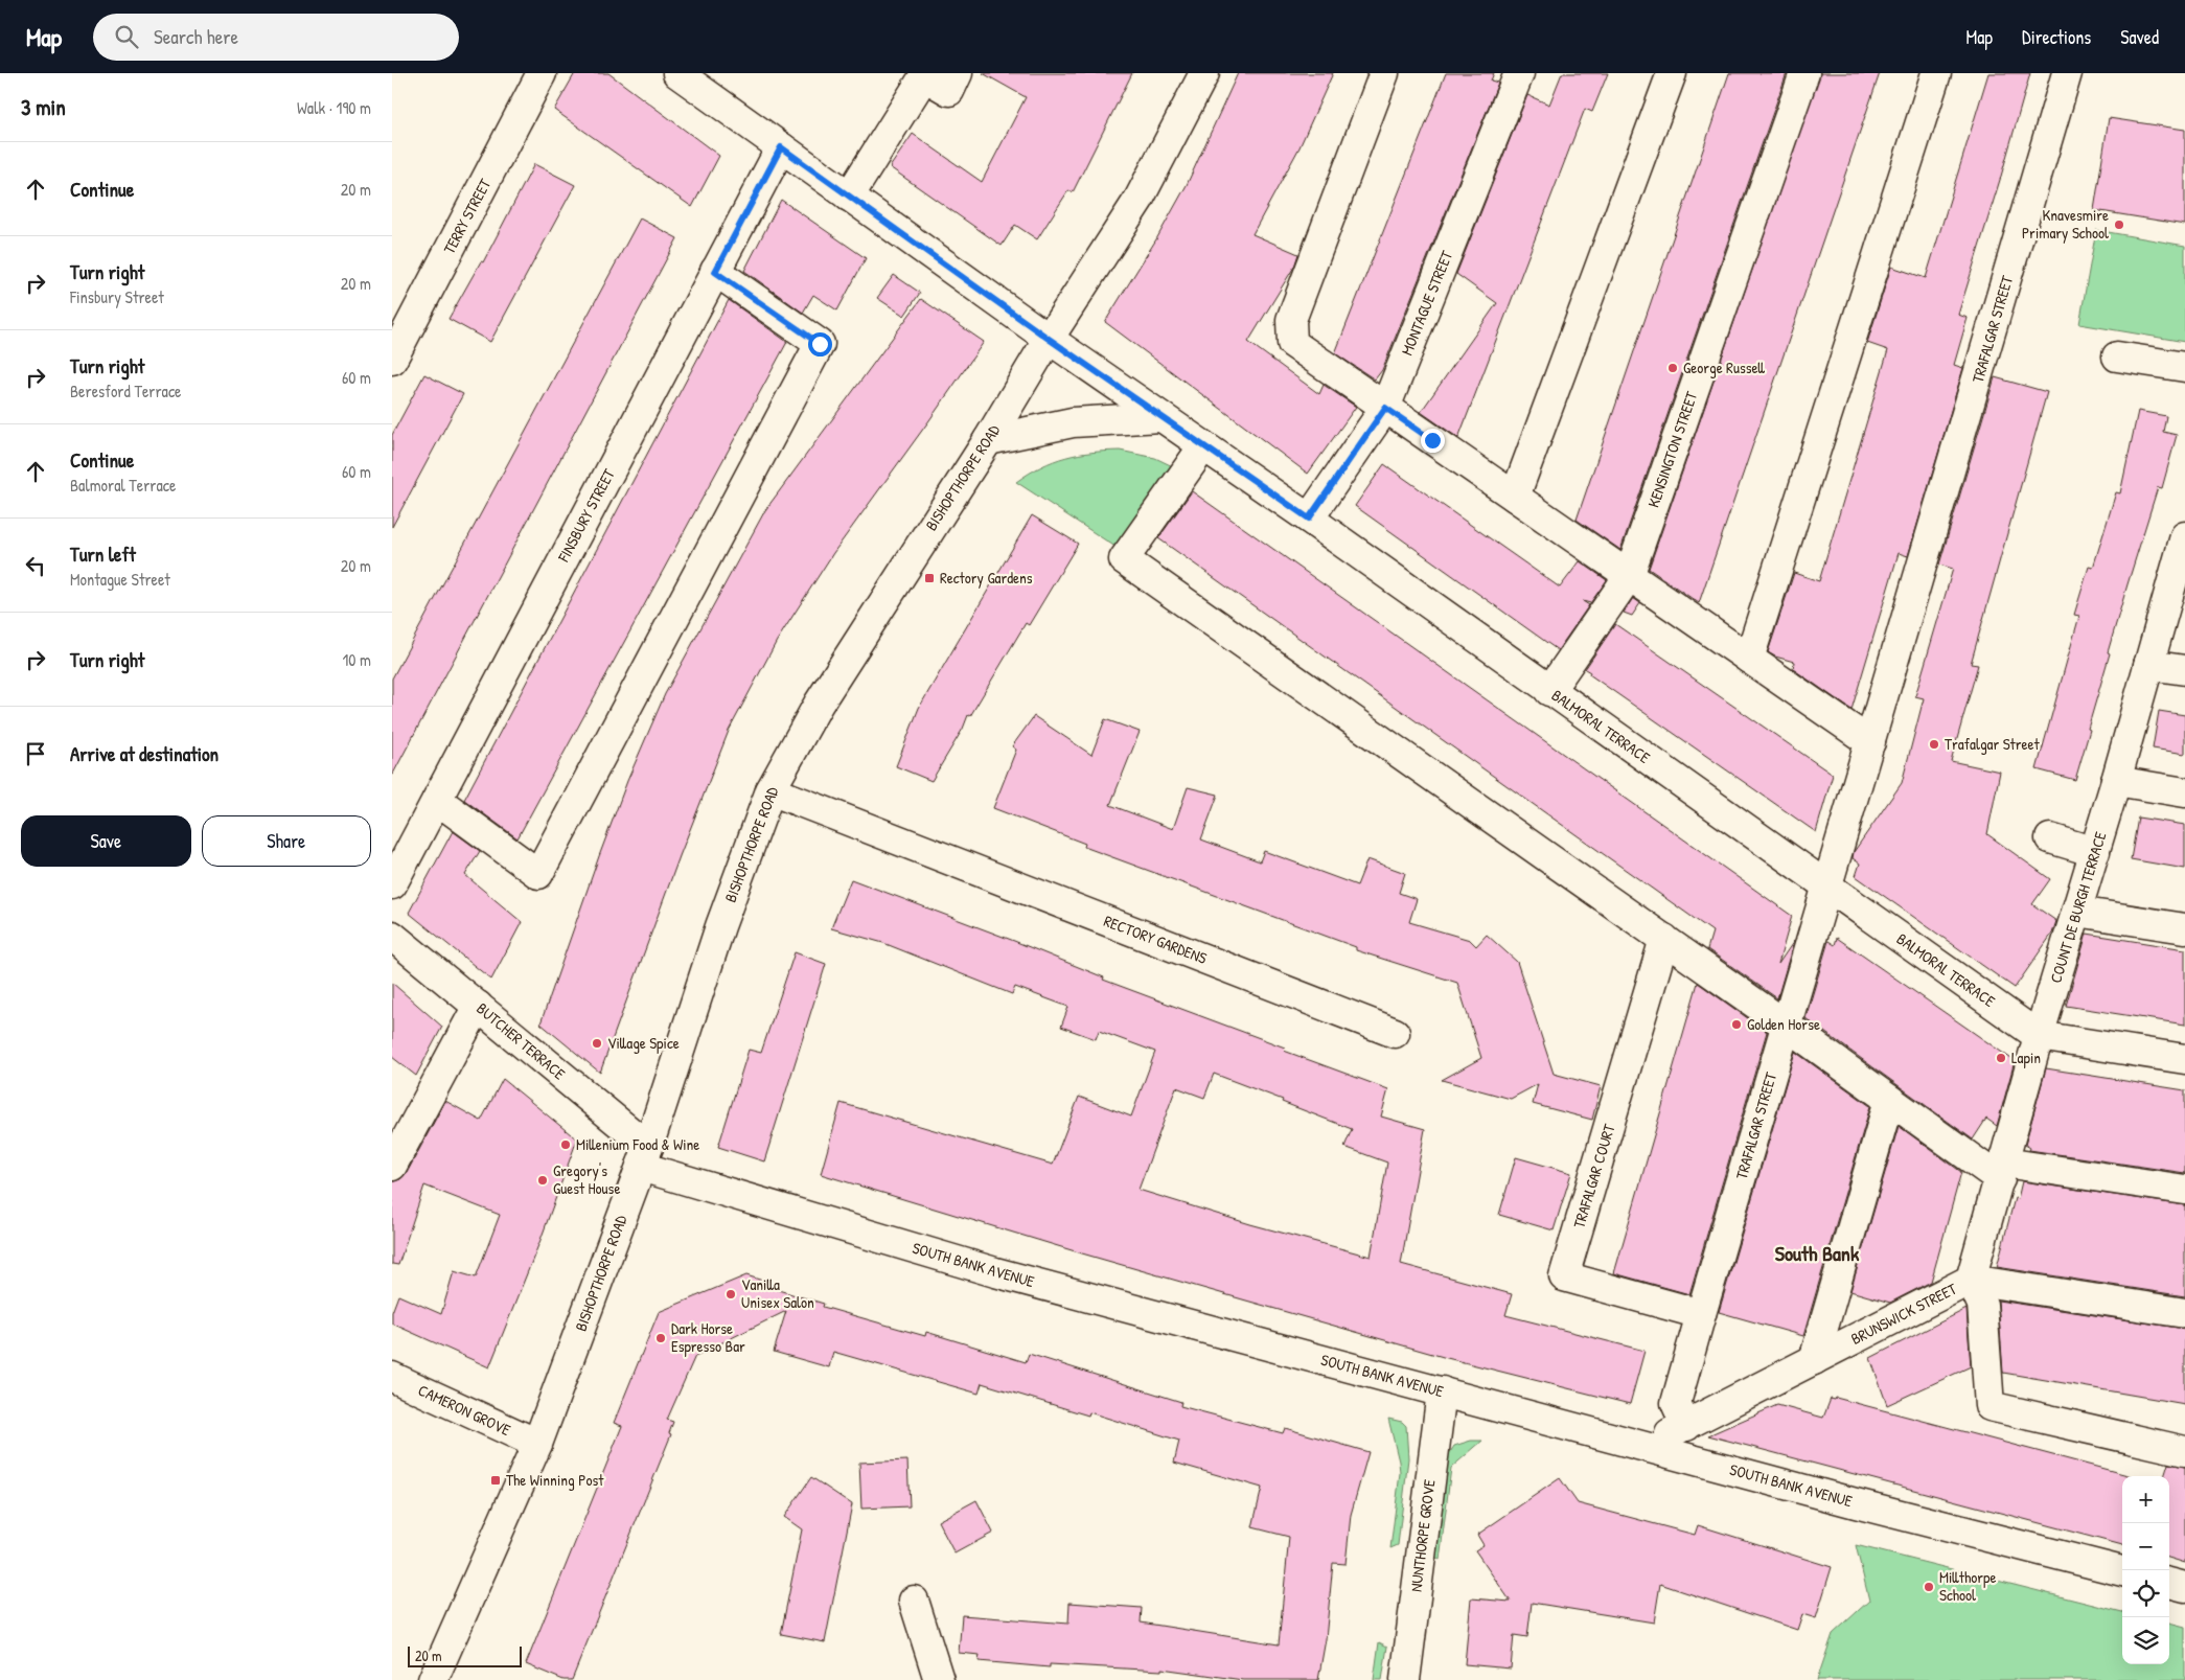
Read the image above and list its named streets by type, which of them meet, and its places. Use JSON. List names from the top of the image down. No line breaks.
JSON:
{"streets":{"street":["TERRY STREET","MONTAGUE STREET","TRAFALGAR STREET","KENSINGTON STREET","BISHOPTHORPE ROAD","FINSBURY STREET","BALMORAL TERRACE","COUNT DE BURGH TERRACE","RECTORY GARDENS","BUTCHER TERRACE","TRAFALGAR COURT","SOUTH BANK AVENUE","BRUNSWICK STREET","CAMERON GROVE","NUNTHORPE GROVE"]},"crossings":[["MONTAGUE STREET","BALMORAL TERRACE"],["TRAFALGAR STREET","BALMORAL TERRACE"],["TRAFALGAR STREET","TRAFALGAR COURT"],["TRAFALGAR STREET","BRUNSWICK STREET"],["KENSINGTON STREET","BALMORAL TERRACE"],["BISHOPTHORPE ROAD","BALMORAL TERRACE"],["BISHOPTHORPE ROAD","RECTORY GARDENS"],["BISHOPTHORPE ROAD","BUTCHER TERRACE"],["BISHOPTHORPE ROAD","SOUTH BANK AVENUE"],["BISHOPTHORPE ROAD","CAMERON GROVE"],["FINSBURY STREET","BALMORAL TERRACE"],["BALMORAL TERRACE","COUNT DE BURGH TERRACE"],["COUNT DE BURGH TERRACE","BRUNSWICK STREET"],["BUTCHER TERRACE","SOUTH BANK AVENUE"],["SOUTH BANK AVENUE","BRUNSWICK STREET"],["SOUTH BANK AVENUE","NUNTHORPE GROVE"]],"districts":["South Bank"],"places":{"other":["Knavesmire Primary School","George Russell","Trafalgar Street","Golden Horse","Village Spice","Lapin","Millenium Food & Wine","Gregory's Guest House","Vanilla Unisex Salon","Dark Horse Espresso Bar","Millthorpe School"],"transit":["Rectory Gardens","The Winning Post"]},"scale_bar":"20 m","page":{"header":"Map","search":"Search here","nav":["Map","Directions","Saved"],"heading":["3 min","Walk · 190 m"],"list":[["Continue","20 m"],["Turn right","Finsbury Street","20 m"],["Turn right","Beresford Terrace","60 m"],["Continue","Balmoral Terrace","60 m"],["Turn left","Montague Street","20 m"],["Turn right","10 m"],"Arrive at destination"],"buttons":["Save","Share"],"map_buttons":["+","−"],"scale":"20 m"}}
